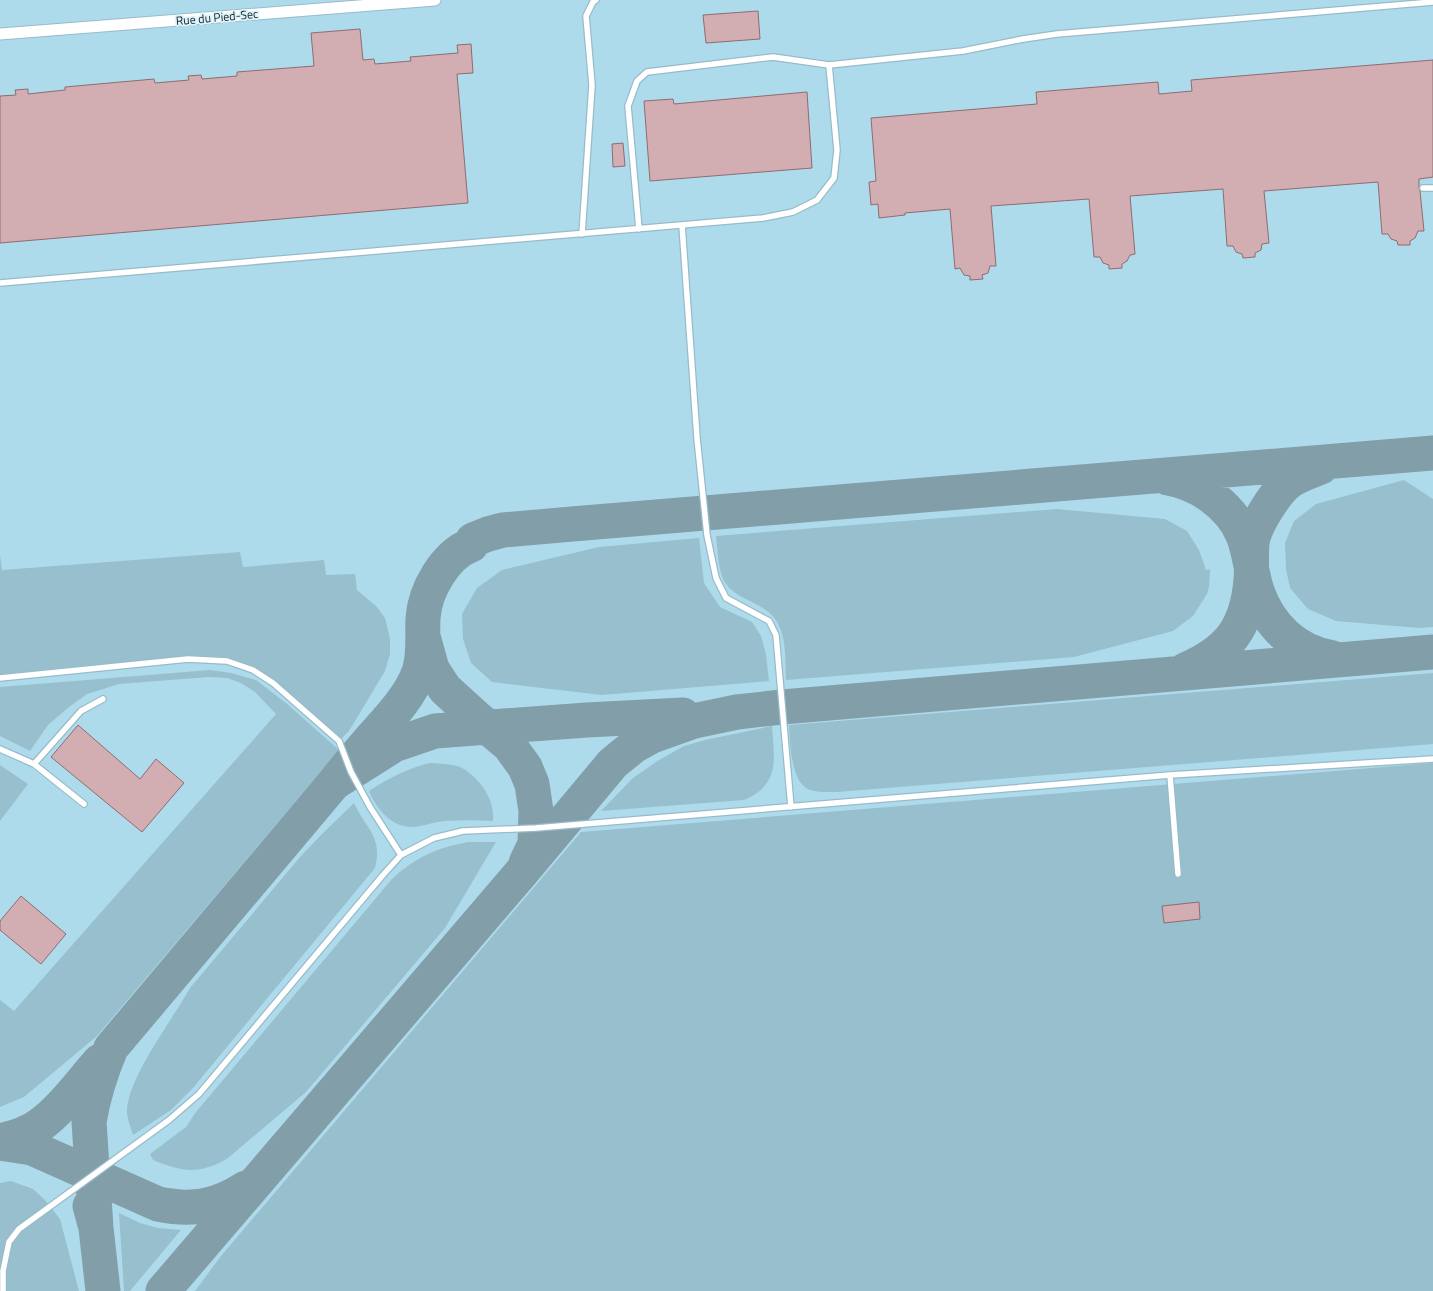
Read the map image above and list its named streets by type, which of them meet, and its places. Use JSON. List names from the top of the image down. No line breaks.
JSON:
{"streets":{"street":["Rue du Pied-Sec"]}}
